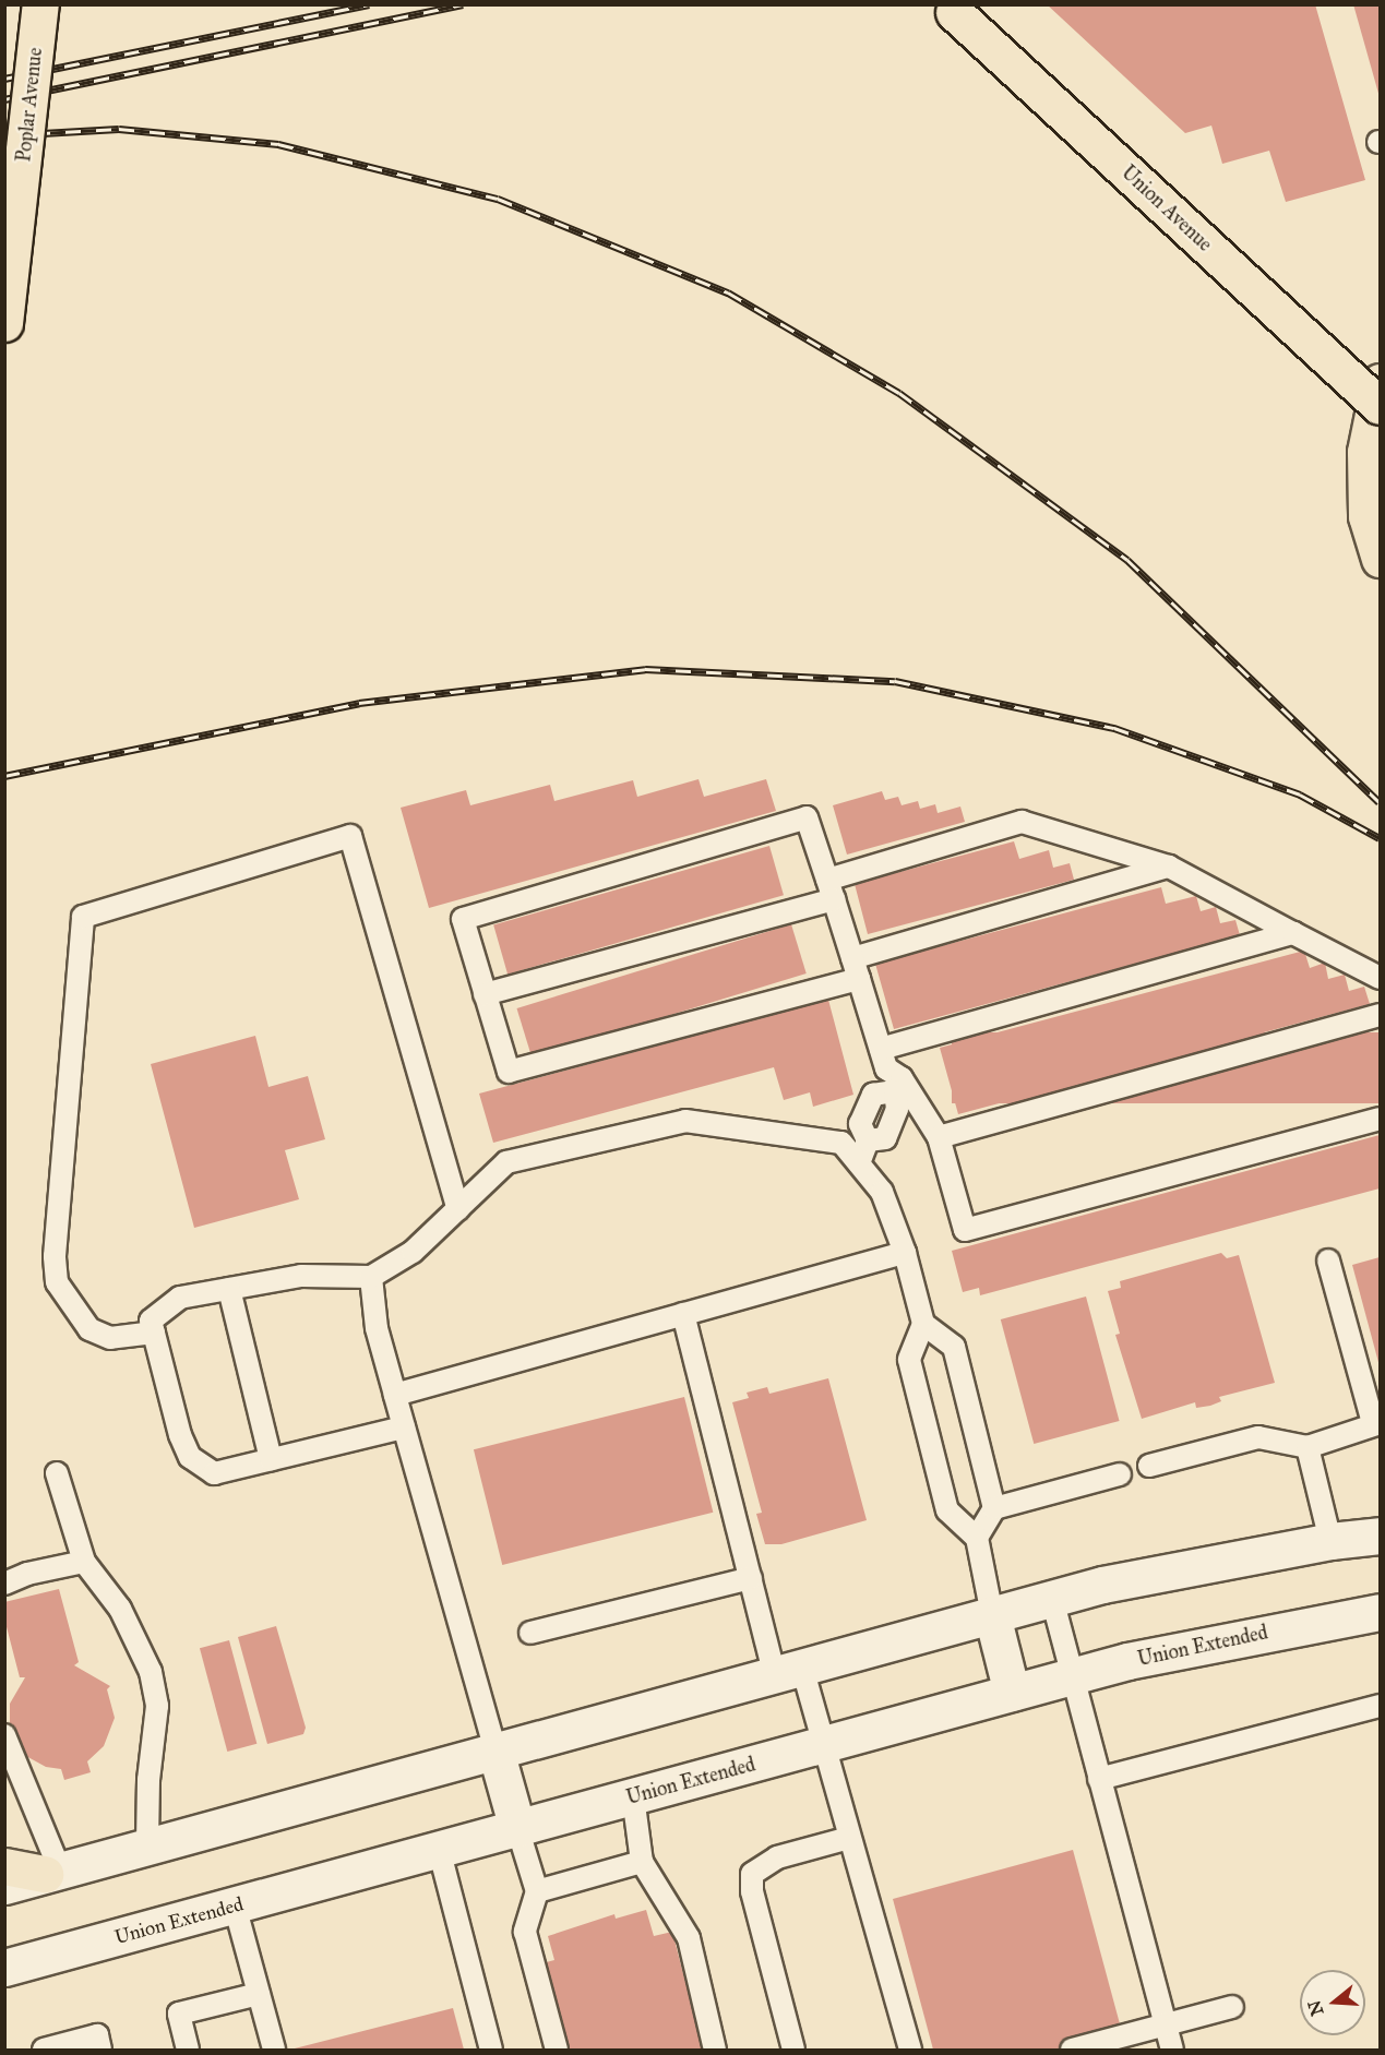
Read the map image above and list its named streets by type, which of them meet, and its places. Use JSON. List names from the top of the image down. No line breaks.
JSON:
{"streets":{"main road":["Poplar Avenue","Union Avenue"],"street":["Union Extended"]},"north":"left"}
